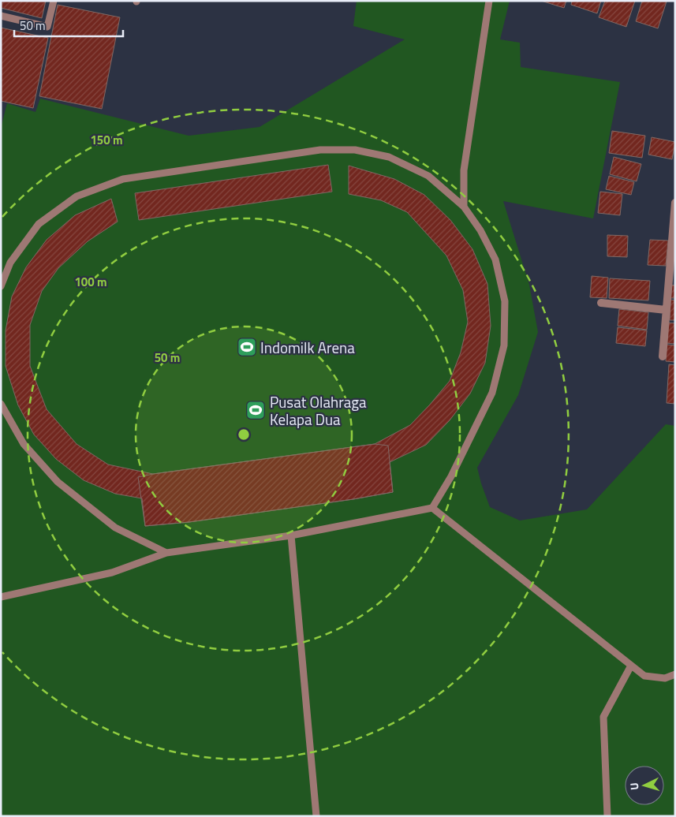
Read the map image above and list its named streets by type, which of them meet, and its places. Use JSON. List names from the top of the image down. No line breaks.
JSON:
{"places":{"sports":["Indomilk Arena","Pusat Olahraga Kelapa Dua"]},"scale_bar":"50 m","north":"left","rings":["150 m","100 m","50 m"]}
